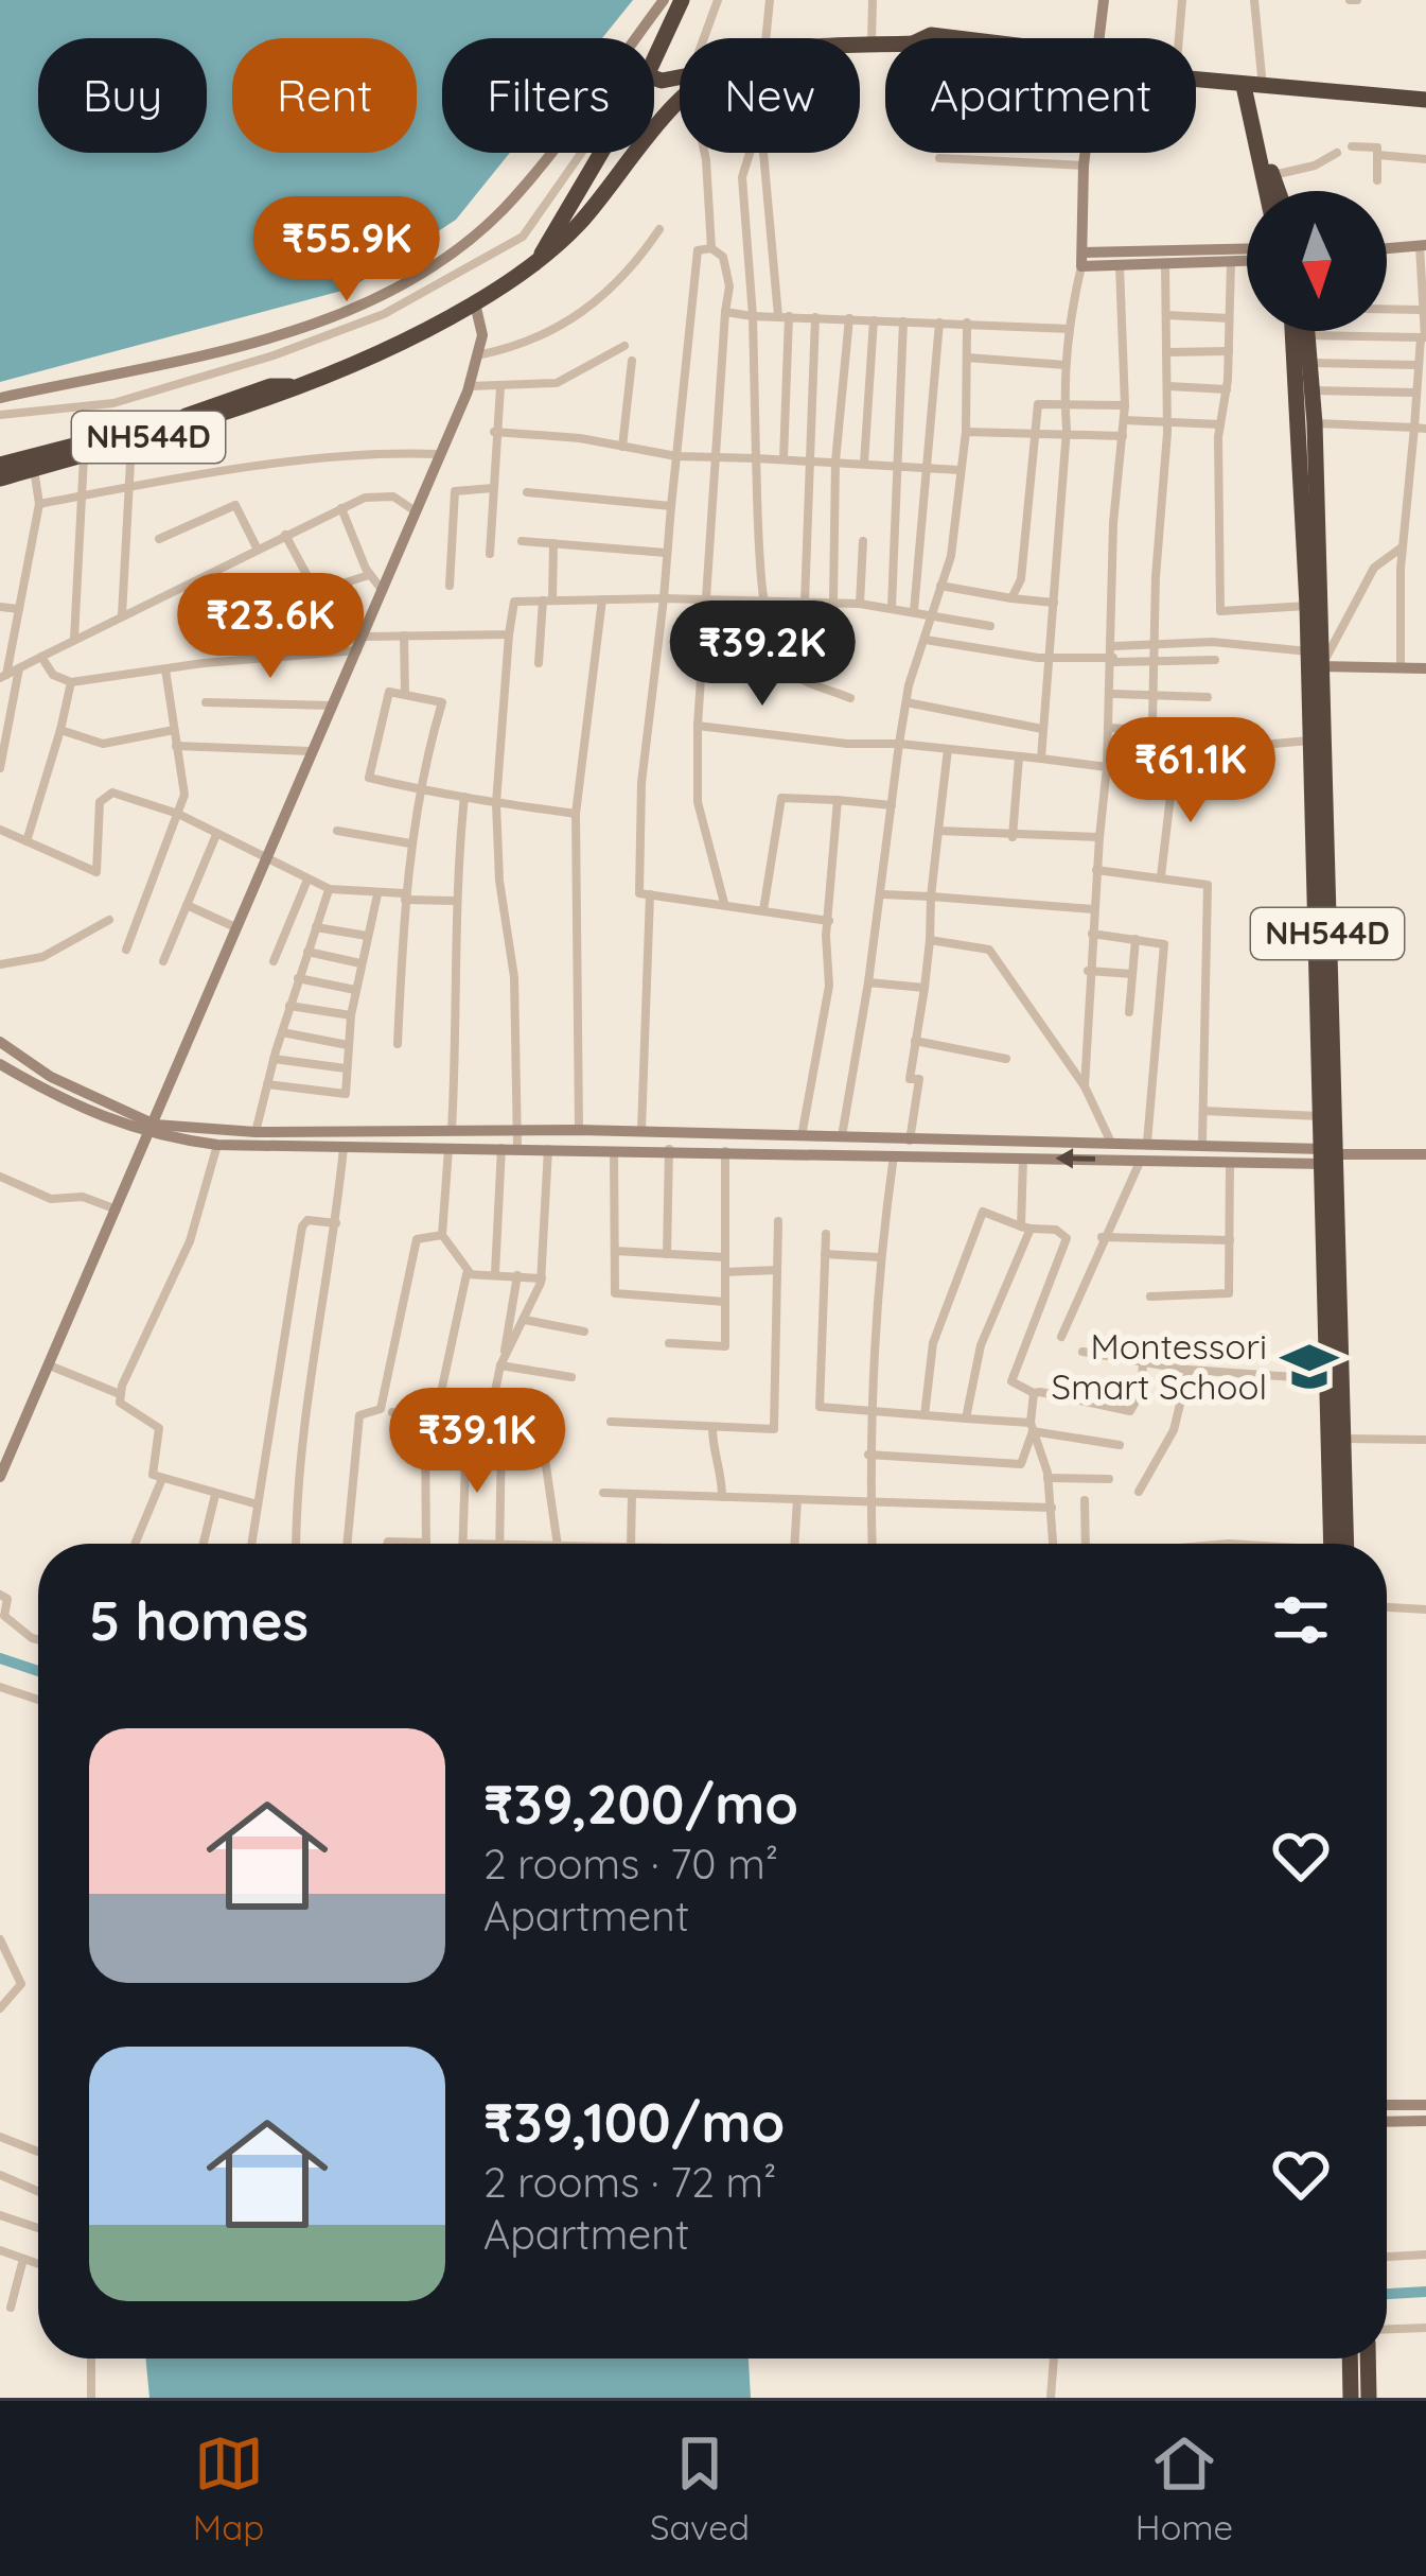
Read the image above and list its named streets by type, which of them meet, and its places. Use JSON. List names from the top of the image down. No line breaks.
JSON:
{"streets":{"highway":["NH544D"]},"places":{"school or university":["Montessori Smart School"]},"north":"bottom","page":{"chip":["Buy","Rent","Filters","New","Apartment"],"price":["₹55.9K","₹23.6K","₹39.2K","₹61.1K","₹39.1K"],"heading":"5 homes","list":[{"name":"₹39,200/mo","note":"2 rooms · 70 m² · Apartment"},{"name":"₹39,100/mo","note":"2 rooms · 72 m² · Apartment"}],"tabs":["Map","Saved","Home"]}}
